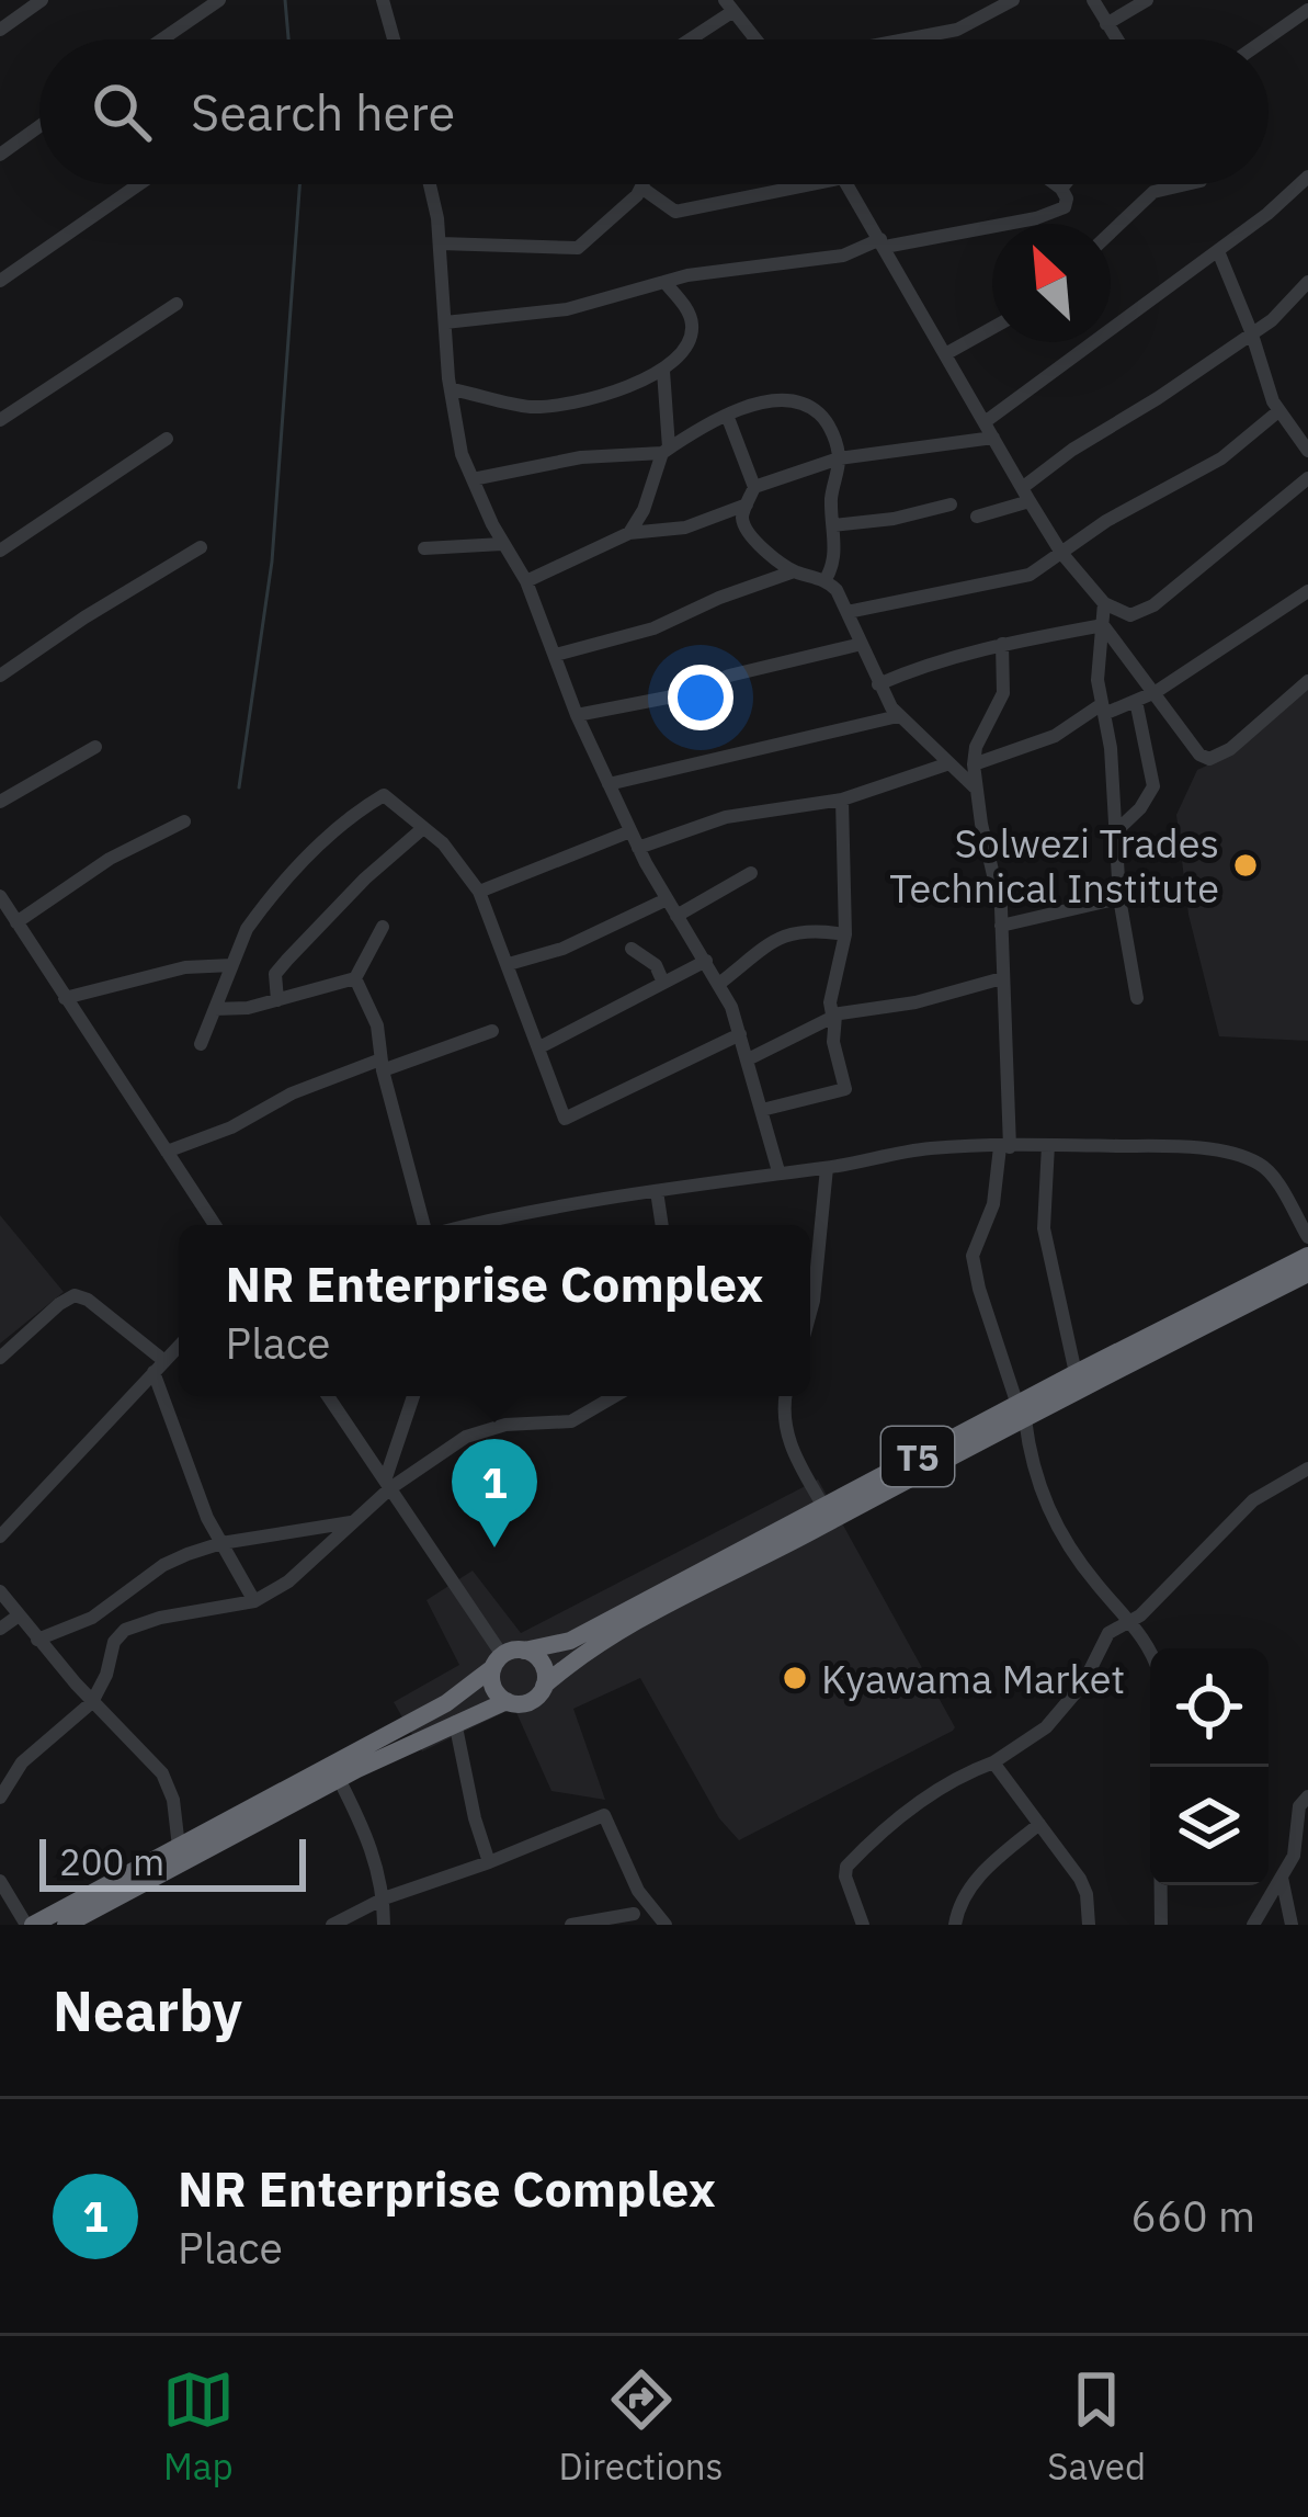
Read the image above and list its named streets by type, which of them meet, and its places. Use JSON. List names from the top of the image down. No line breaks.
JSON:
{"streets":{"highway":["T5"]},"places":["Solwezi Trades Technical Institute","Kyawama Market"],"scale_bar":"200 m","north":"top left","page":{"search":"Search here","popup":["NR Enterprise Complex","Place"],"pins":"1","scale":"200 m","heading":"Nearby","list":[{"mark":"1","name":"NR Enterprise Complex","note":"Place","value":"660 m"}],"nav":["Map","Directions","Saved"]}}
